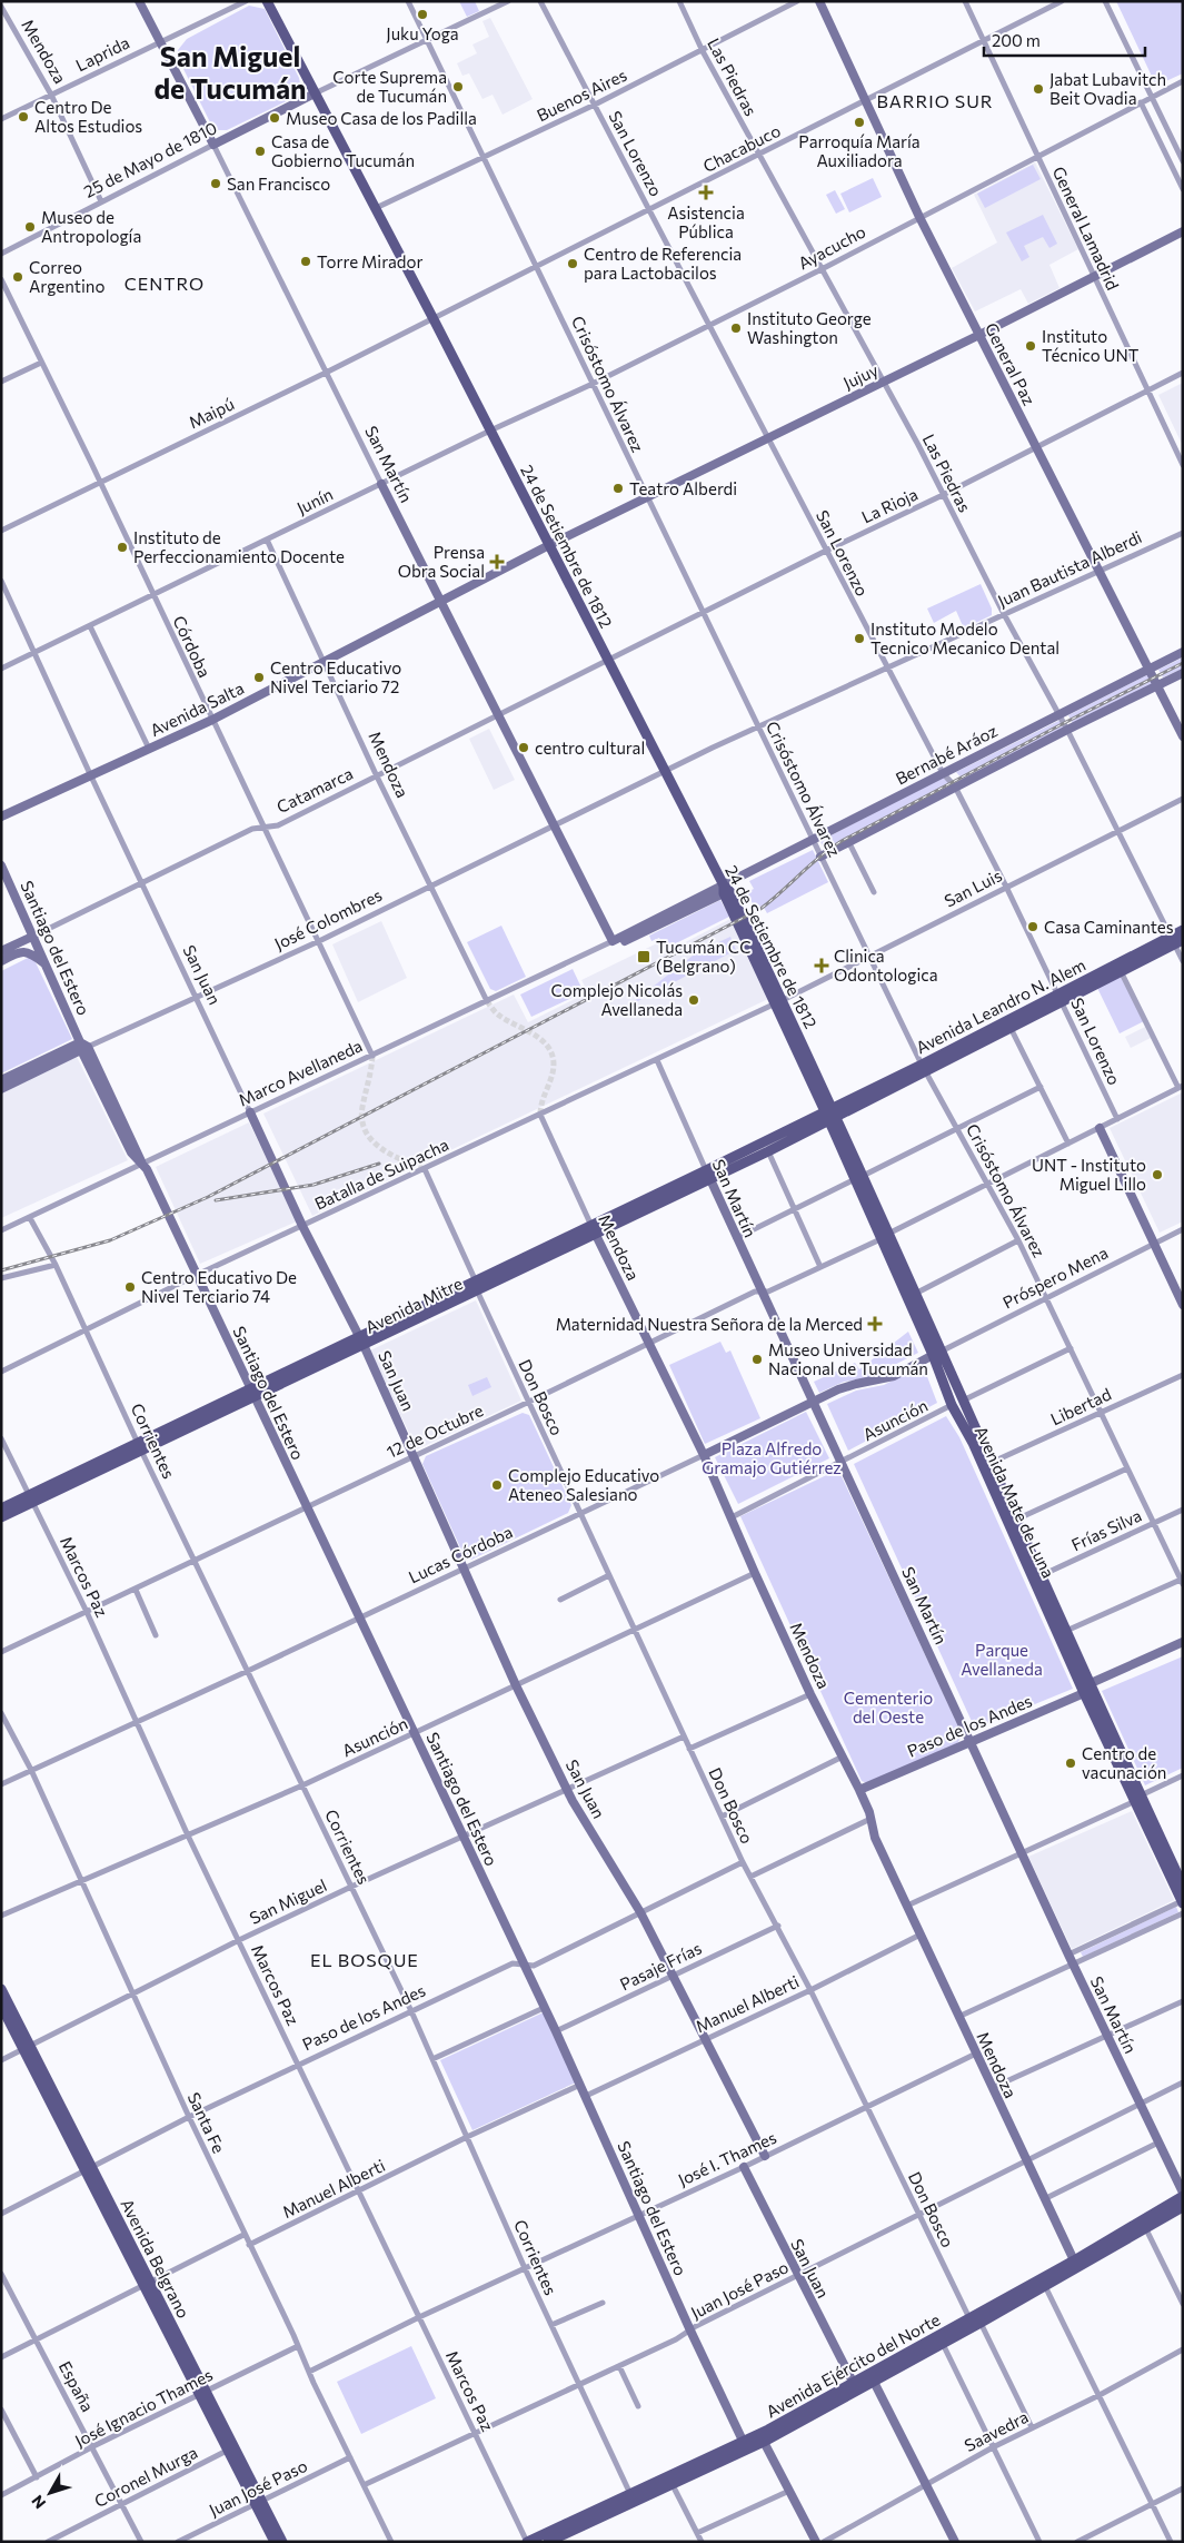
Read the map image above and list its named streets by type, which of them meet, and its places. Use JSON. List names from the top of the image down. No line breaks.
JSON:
{"streets":{"main road":["24 de Setiembre de 1812","Avenida Leandro N. Alem","Avenida Mitre","Avenida Mate de Luna","Avenida Belgrano","Avenida Ejército del Norte"],"street":["Mendoza","Laprida","Las Piedras","Buenos Aires","Chacabuco","San Lorenzo","25 de Mayo de 1810","General Lamadrid","Ayacucho","General Paz","Jujuy","Crisóstomo Álvarez","Maipú","San Martín","Junín","La Rioja","Juan Bautista Alberdi","Córdoba","Avenida Salta","Bernabé Aráoz","Catamarca","San Luis","José Colombres","Santiago del Estero","San Juan","Marco Avellaneda","Batalla de Suipacha","Próspero Mena","Don Bosco","Libertad","Asunción","12 de Octubre","Corrientes","Frías Silva","Lucas Córdoba","Marcos Paz","Paso de los Andes","San Miguel","Pasaje Frías","Manuel Alberti","Santa Fe","José I. Thames","Juan José Paso","España","José Ignacio Thames","Saavedra","Coronel Murga"]},"crossings":[["Mendoza","Laprida"],["Mendoza","25 de Mayo de 1810"],["Mendoza","Junín"],["Mendoza","Avenida Salta"],["Mendoza","Catamarca"],["Mendoza","José Colombres"],["Mendoza","Marco Avellaneda"],["Mendoza","Batalla de Suipacha"],["Mendoza","Avenida Mitre"],["Mendoza","Asunción"],["Mendoza","12 de Octubre"],["Mendoza","Lucas Córdoba"],["Mendoza","Paso de los Andes"],["Mendoza","Manuel Alberti"],["Mendoza","José I. Thames"],["Mendoza","Juan José Paso"],["Mendoza","Avenida Ejército del Norte"],["Laprida","San Martín"],["Las Piedras","Buenos Aires"],["Las Piedras","Chacabuco"],["Las Piedras","Ayacucho"],["Las Piedras","Jujuy"],["Las Piedras","La Rioja"],["Las Piedras","Juan Bautista Alberdi"],["Las Piedras","Bernabé Aráoz"],["Las Piedras","San Luis"],["Las Piedras","Avenida Leandro N. Alem"],["Buenos Aires","San Lorenzo"],["Buenos Aires","Crisóstomo Álvarez"],["Buenos Aires","24 de Setiembre de 1812"],["Chacabuco","San Lorenzo"],["Chacabuco","General Lamadrid"],["Chacabuco","General Paz"],["Chacabuco","Crisóstomo Álvarez"],["Chacabuco","Maipú"],["Chacabuco","24 de Setiembre de 1812"],["San Lorenzo","Ayacucho"],["San Lorenzo","Jujuy"],["San Lorenzo","La Rioja"],["San Lorenzo","Juan Bautista Alberdi"],["San Lorenzo","Bernabé Aráoz"],["San Lorenzo","San Luis"],["San Lorenzo","Avenida Leandro N. Alem"],["San Lorenzo","12 de Octubre"],["25 de Mayo de 1810","San Martín"],["25 de Mayo de 1810","24 de Setiembre de 1812"],["General Lamadrid","Ayacucho"],["General Lamadrid","Jujuy"],["General Lamadrid","La Rioja"],["Ayacucho","General Paz"],["Ayacucho","Crisóstomo Álvarez"],["Ayacucho","Junín"],["Ayacucho","24 de Setiembre de 1812"],["General Paz","Jujuy"],["General Paz","La Rioja"],["General Paz","Juan Bautista Alberdi"],["General Paz","Bernabé Aráoz"],["Jujuy","Crisóstomo Álvarez"],["Jujuy","24 de Setiembre de 1812"],["Jujuy","Avenida Salta"],["Crisóstomo Álvarez","La Rioja"],["Crisóstomo Álvarez","Juan Bautista Alberdi"],["Crisóstomo Álvarez","Bernabé Aráoz"],["Crisóstomo Álvarez","San Luis"],["Crisóstomo Álvarez","Avenida Leandro N. Alem"],["Crisóstomo Álvarez","Próspero Mena"],["Crisóstomo Álvarez","Libertad"],["Crisóstomo Álvarez","12 de Octubre"],["Crisóstomo Álvarez","Frías Silva"],["Maipú","San Martín"],["Maipú","24 de Setiembre de 1812"],["Maipú","Córdoba"],["San Martín","Junín"],["San Martín","Avenida Salta"],["San Martín","Catamarca"],["San Martín","José Colombres"],["San Martín","Marco Avellaneda"],["San Martín","Batalla de Suipacha"],["San Martín","Avenida Mitre"],["San Martín","Asunción"],["San Martín","12 de Octubre"],["San Martín","Lucas Córdoba"],["San Martín","Paso de los Andes"],["San Martín","Juan José Paso"],["San Martín","Avenida Ejército del Norte"],["Junín","24 de Setiembre de 1812"],["Junín","Córdoba"],["Junín","San Juan"],["La Rioja","24 de Setiembre de 1812"],["La Rioja","Catamarca"],["24 de Setiembre de 1812","Juan Bautista Alberdi"],["24 de Setiembre de 1812","Avenida Salta"],["24 de Setiembre de 1812","Bernabé Aráoz"],["24 de Setiembre de 1812","Catamarca"],["24 de Setiembre de 1812","San Luis"],["24 de Setiembre de 1812","José Colombres"],["24 de Setiembre de 1812","Avenida Leandro N. Alem"],["24 de Setiembre de 1812","Marco Avellaneda"],["24 de Setiembre de 1812","Batalla de Suipacha"],["24 de Setiembre de 1812","Avenida Mitre"],["24 de Setiembre de 1812","Avenida Mate de Luna"],["Juan Bautista Alberdi","José Colombres"],["Córdoba","Avenida Salta"],["Córdoba","Catamarca"],["Córdoba","José Colombres"],["Córdoba","Marco Avellaneda"],["Avenida Salta","San Juan"],["Bernabé Aráoz","Marco Avellaneda"],["Catamarca","Santiago del Estero"],["Catamarca","San Juan"],["San Luis","Batalla de Suipacha"],["José Colombres","Santiago del Estero"],["José Colombres","San Juan"],["Santiago del Estero","Marco Avellaneda"],["Santiago del Estero","Batalla de Suipacha"],["Santiago del Estero","Avenida Mitre"],["Santiago del Estero","Asunción"],["Santiago del Estero","12 de Octubre"],["Santiago del Estero","Lucas Córdoba"],["Santiago del Estero","Paso de los Andes"],["Santiago del Estero","San Miguel"],["Santiago del Estero","Pasaje Frías"],["Santiago del Estero","Manuel Alberti"],["Santiago del Estero","José I. Thames"],["Santiago del Estero","Juan José Paso"],["Santiago del Estero","Avenida Ejército del Norte"],["San Juan","Marco Avellaneda"],["San Juan","Batalla de Suipacha"],["San Juan","Avenida Mitre"],["San Juan","Asunción"],["San Juan","12 de Octubre"],["San Juan","Lucas Córdoba"],["San Juan","Paso de los Andes"],["San Juan","San Miguel"],["San Juan","Pasaje Frías"],["San Juan","Manuel Alberti"],["San Juan","José I. Thames"],["San Juan","Juan José Paso"],["San Juan","Avenida Ejército del Norte"],["Avenida Leandro N. Alem","Avenida Mitre"],["Avenida Leandro N. Alem","Avenida Mate de Luna"],["Marco Avellaneda","Corrientes"],["Batalla de Suipacha","Corrientes"],["Próspero Mena","Avenida Mate de Luna"],["Próspero Mena","Lucas Córdoba"],["Avenida Mitre","Don Bosco"],["Avenida Mitre","Corrientes"],["Avenida Mitre","Avenida Mate de Luna"],["Avenida Mitre","Marcos Paz"],["Don Bosco","Asunción"],["Don Bosco","12 de Octubre"],["Don Bosco","Lucas Córdoba"],["Don Bosco","Paso de los Andes"],["Don Bosco","San Miguel"],["Don Bosco","Pasaje Frías"],["Don Bosco","Manuel Alberti"],["Don Bosco","José I. Thames"],["Don Bosco","Juan José Paso"],["Don Bosco","Avenida Ejército del Norte"],["Don Bosco","Saavedra"],["Libertad","Avenida Mate de Luna"],["Asunción","Corrientes"],["Asunción","Avenida Mate de Luna"],["Asunción","Marcos Paz"],["Asunción","Santa Fe"],["12 de Octubre","Corrientes"],["12 de Octubre","Avenida Mate de Luna"],["12 de Octubre","Marcos Paz"],["Corrientes","Lucas Córdoba"],["Corrientes","Paso de los Andes"],["Corrientes","San Miguel"],["Corrientes","Manuel Alberti"],["Corrientes","José I. Thames"],["Corrientes","Juan José Paso"],["Corrientes","Avenida Ejército del Norte"],["Avenida Mate de Luna","Frías Silva"],["Avenida Mate de Luna","Lucas Córdoba"],["Avenida Mate de Luna","Paso de los Andes"],["Lucas Córdoba","Marcos Paz"],["Lucas Córdoba","Santa Fe"],["Marcos Paz","Paso de los Andes"],["Marcos Paz","San Miguel"],["Marcos Paz","Manuel Alberti"],["Marcos Paz","José I. Thames"],["Marcos Paz","Juan José Paso"],["Marcos Paz","Avenida Ejército del Norte"],["Paso de los Andes","Santa Fe"],["Paso de los Andes","Avenida Belgrano"],["San Miguel","Santa Fe"],["San Miguel","Avenida Belgrano"],["Manuel Alberti","Santa Fe"],["Santa Fe","José I. Thames"],["Santa Fe","Juan José Paso"],["Santa Fe","José Ignacio Thames"],["Avenida Belgrano","Juan José Paso"],["Avenida Belgrano","José Ignacio Thames"],["Avenida Belgrano","Coronel Murga"],["España","José Ignacio Thames"],["España","Coronel Murga"]],"districts":["San Miguel de Tucumán","BARRIO SUR","CENTRO","EL BOSQUE"],"parks":["Plaza Alfredo Gramajo Gutiérrez","Parque Avellaneda","Cementerio del Oeste"],"places":{"other":["Juku Yoga","Corte Suprema de Tucumán","Jabat Lubavitch Beit Ovadia","Centro De Altos Estudios","Museo Casa de los Padilla","Parroquía María Auxiliadora","Casa de Gobierno Tucumán","San Francisco","Museo de Antropología","Torre Mirador","Centro de Referencia para Lactobacilos","Correo Argentino","Instituto George Washington","Instituto Técnico UNT","Teatro Alberdi","Instituto de Perfeccionamiento Docente","Instituto Modelo Tecnico Mecanico Dental","Centro Educativo Nivel Terciario 72","centro cultural","Casa Caminantes","Complejo Nicolás Avellaneda","UNT - Instituto Miguel Lillo","Centro Educativo De Nivel Terciario 74","Museo Universidad Nacional de Tucumán","Complejo Educativo Ateneo Salesiano","Centro de vacunación"],"health":["Asistencia Pública","Prensa Obra Social","Clinica Odontologica","Maternidad Nuestra Señora de la Merced"],"transit":["Tucumán CC (Belgrano)"]},"scale_bar":"200 m","north":"bottom left"}
